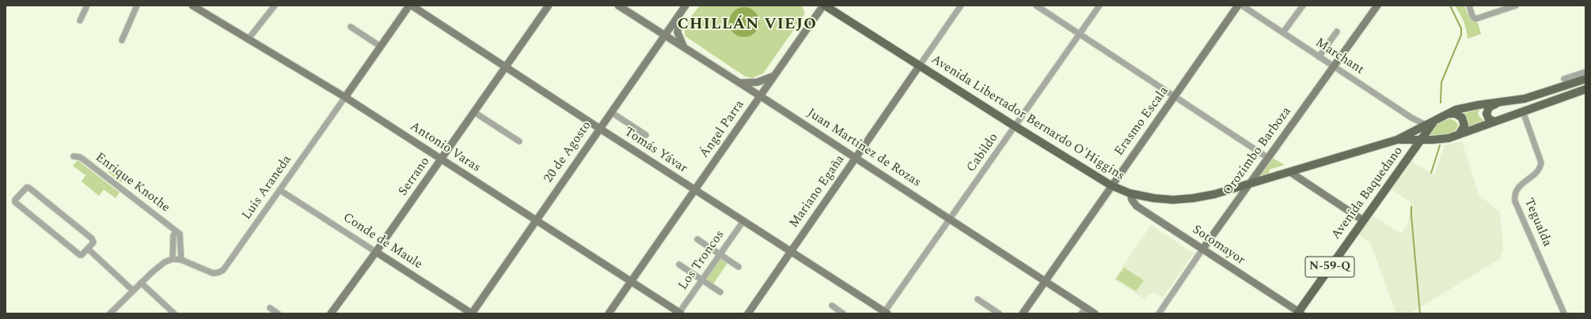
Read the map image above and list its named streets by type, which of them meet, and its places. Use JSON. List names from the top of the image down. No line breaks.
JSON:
{"streets":{"main road":["Avenida Libertador Bernardo O'Higgins","Avenida Baquedano","N-59-Q"],"street":["Marchant","Erasmo Escala","Ángel Parra","Antonio Varas","Juan Martínez de Rozas","Tomás Yávar","Orozimbo Barboza","20 de Agosto","Cabildo","Serrano","Enrique Knothe","Luis Araneda","Mariano Egaña","Tegualda","Conde de Maule","Sotomayor","Los Troncos"]},"crossings":[["Marchant","Avenida Libertador Bernardo O'Higgins"],["Marchant","Orozimbo Barboza"],["Avenida Libertador Bernardo O'Higgins","Erasmo Escala"],["Avenida Libertador Bernardo O'Higgins","Ángel Parra"],["Avenida Libertador Bernardo O'Higgins","Orozimbo Barboza"],["Avenida Libertador Bernardo O'Higgins","Cabildo"],["Avenida Libertador Bernardo O'Higgins","Mariano Egaña"],["Avenida Libertador Bernardo O'Higgins","Avenida Baquedano"],["Avenida Libertador Bernardo O'Higgins","Tegualda"],["Avenida Libertador Bernardo O'Higgins","Sotomayor"],["Erasmo Escala","Juan Martínez de Rozas"],["Ángel Parra","Antonio Varas"],["Ángel Parra","Juan Martínez de Rozas"],["Ángel Parra","Tomás Yávar"],["Antonio Varas","20 de Agosto"],["Antonio Varas","Serrano"],["Antonio Varas","Luis Araneda"],["Antonio Varas","Los Troncos"],["Juan Martínez de Rozas","20 de Agosto"],["Juan Martínez de Rozas","Cabildo"],["Juan Martínez de Rozas","Mariano Egaña"],["Tomás Yávar","20 de Agosto"],["Tomás Yávar","Cabildo"],["Tomás Yávar","Serrano"],["Tomás Yávar","Luis Araneda"],["Tomás Yávar","Mariano Egaña"],["Tomás Yávar","Los Troncos"],["Orozimbo Barboza","Sotomayor"],["20 de Agosto","Conde de Maule"],["Serrano","Conde de Maule"],["Luis Araneda","Conde de Maule"],["Avenida Baquedano","Sotomayor"]],"districts":["CHILLÁN VIEJO"]}
